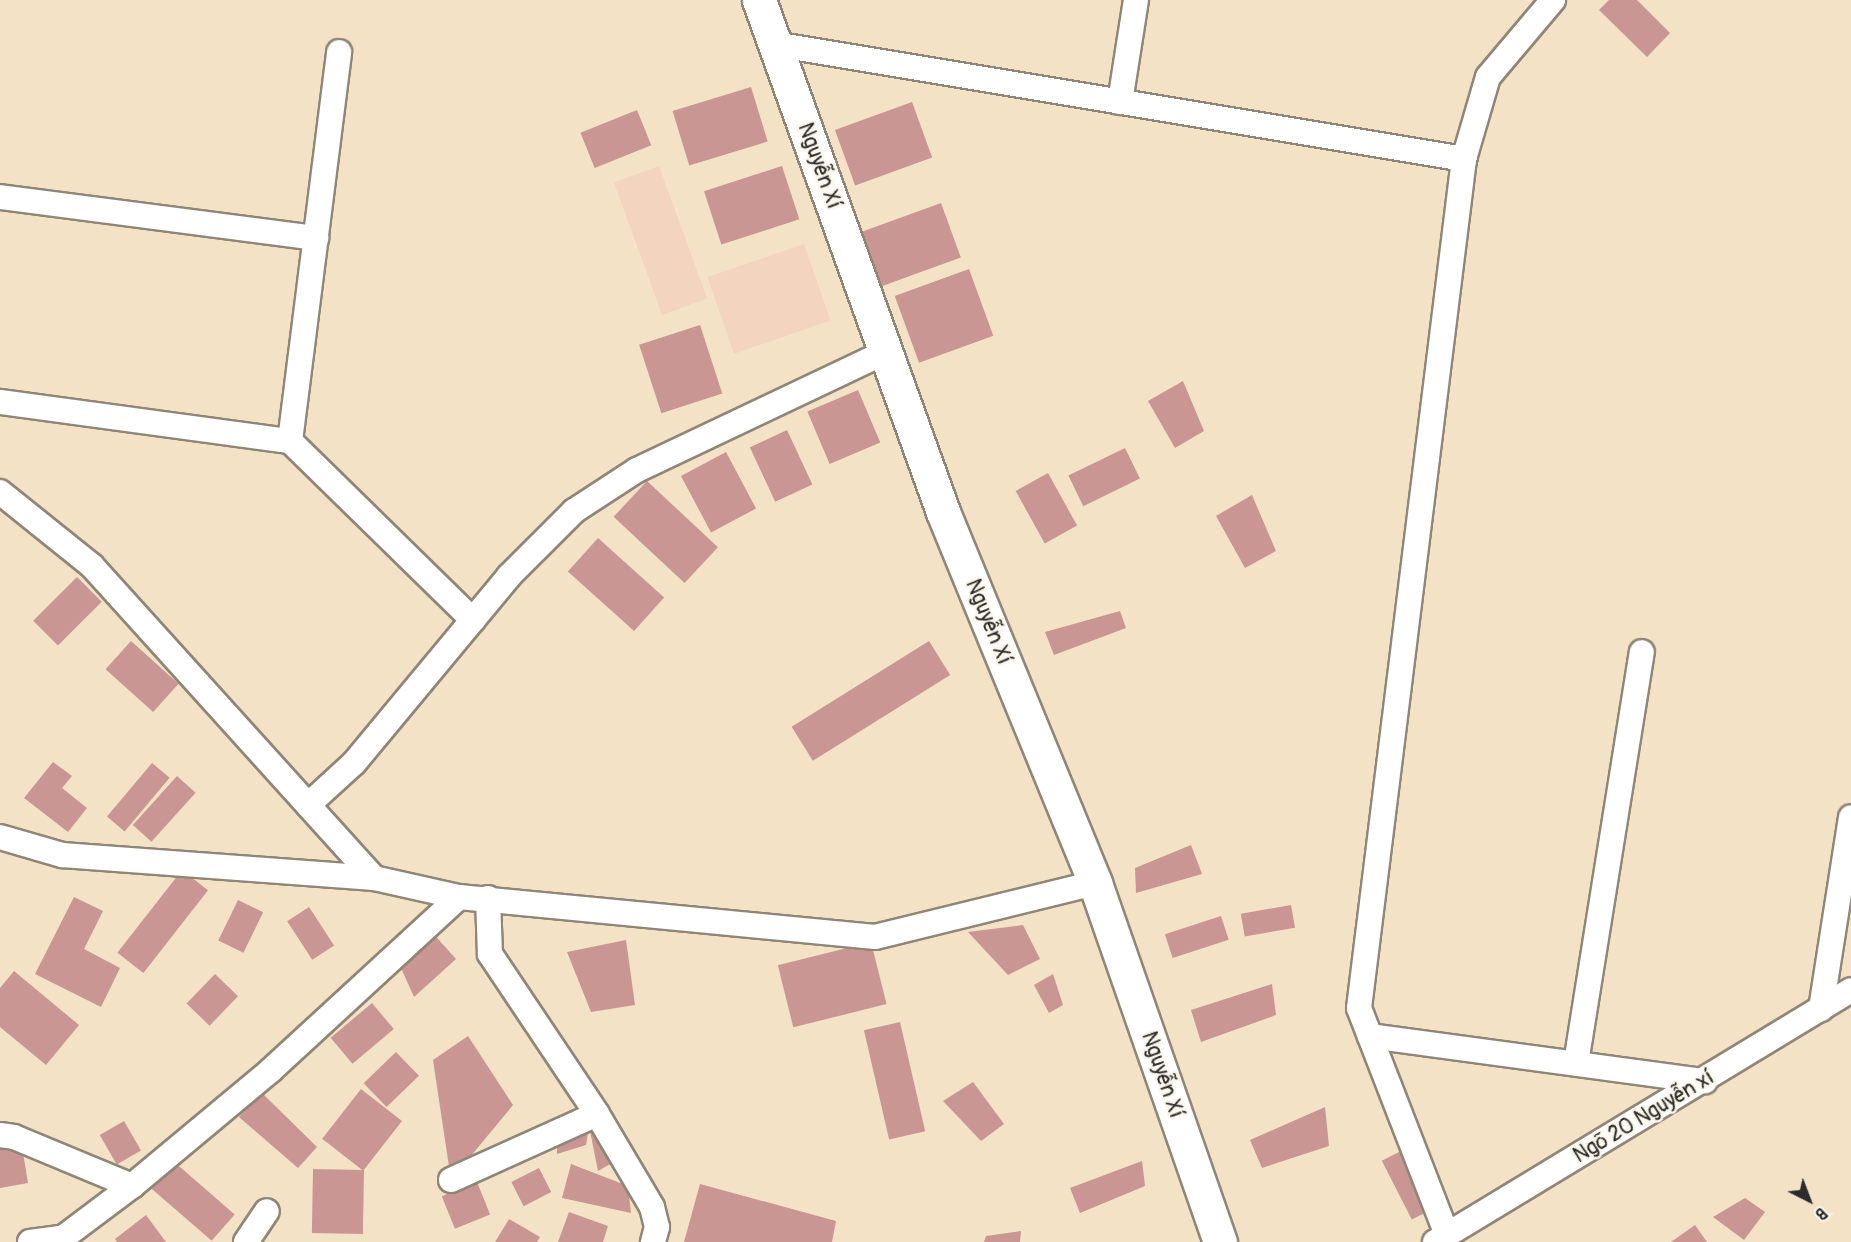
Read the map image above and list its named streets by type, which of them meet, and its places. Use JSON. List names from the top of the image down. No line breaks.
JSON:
{"streets":{"street":["Nguyễn Xí","Ngõ 20 Nguyễn xí"]},"north":"bottom right"}
